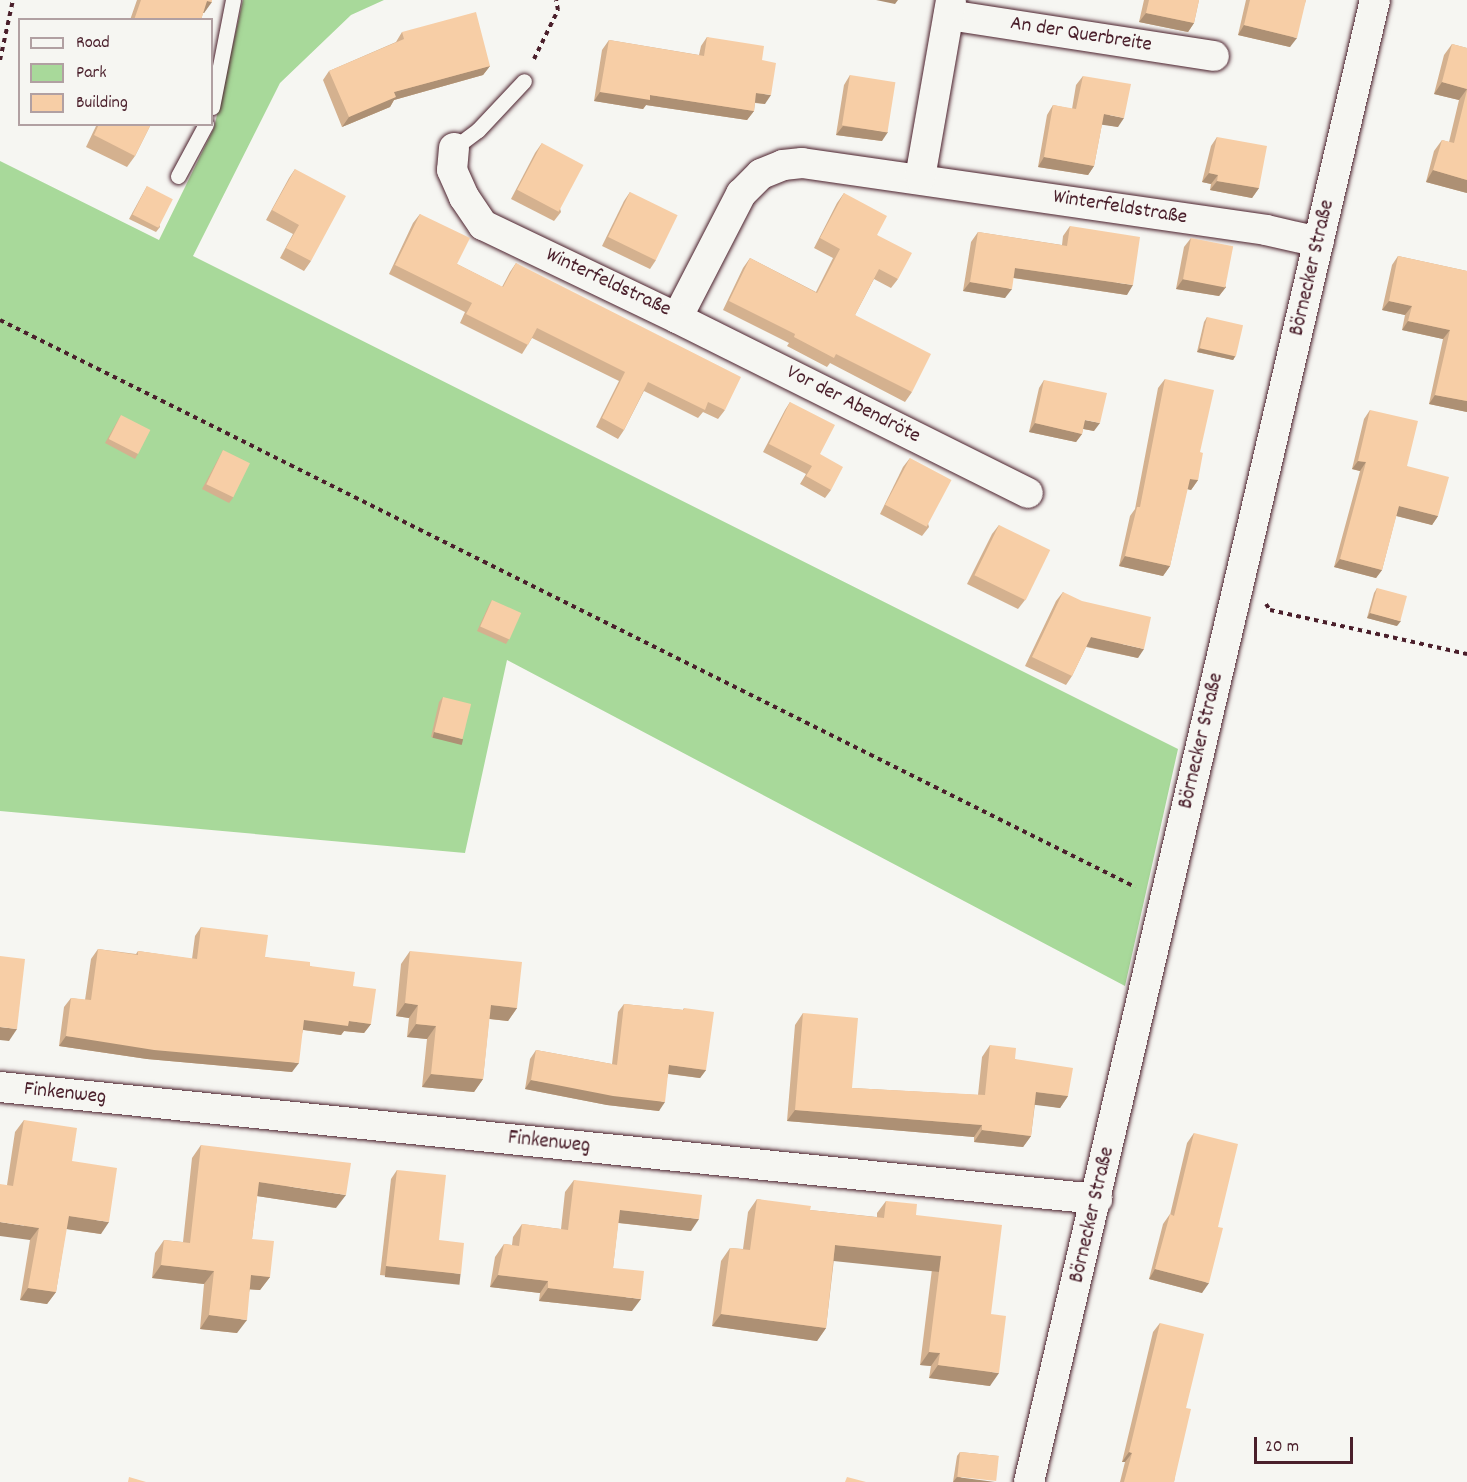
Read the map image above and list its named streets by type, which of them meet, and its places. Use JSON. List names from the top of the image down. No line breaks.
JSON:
{"streets":{"street":["An der Querbreite","Winterfeldstraße","Börnecker Straße","Vor der Abendröte","Finkenweg"]},"crossings":[["Winterfeldstraße","Börnecker Straße"],["Winterfeldstraße","Vor der Abendröte"],["Börnecker Straße","Finkenweg"]],"legend":["Road","Park","Building"],"scale_bar":"20 m"}
